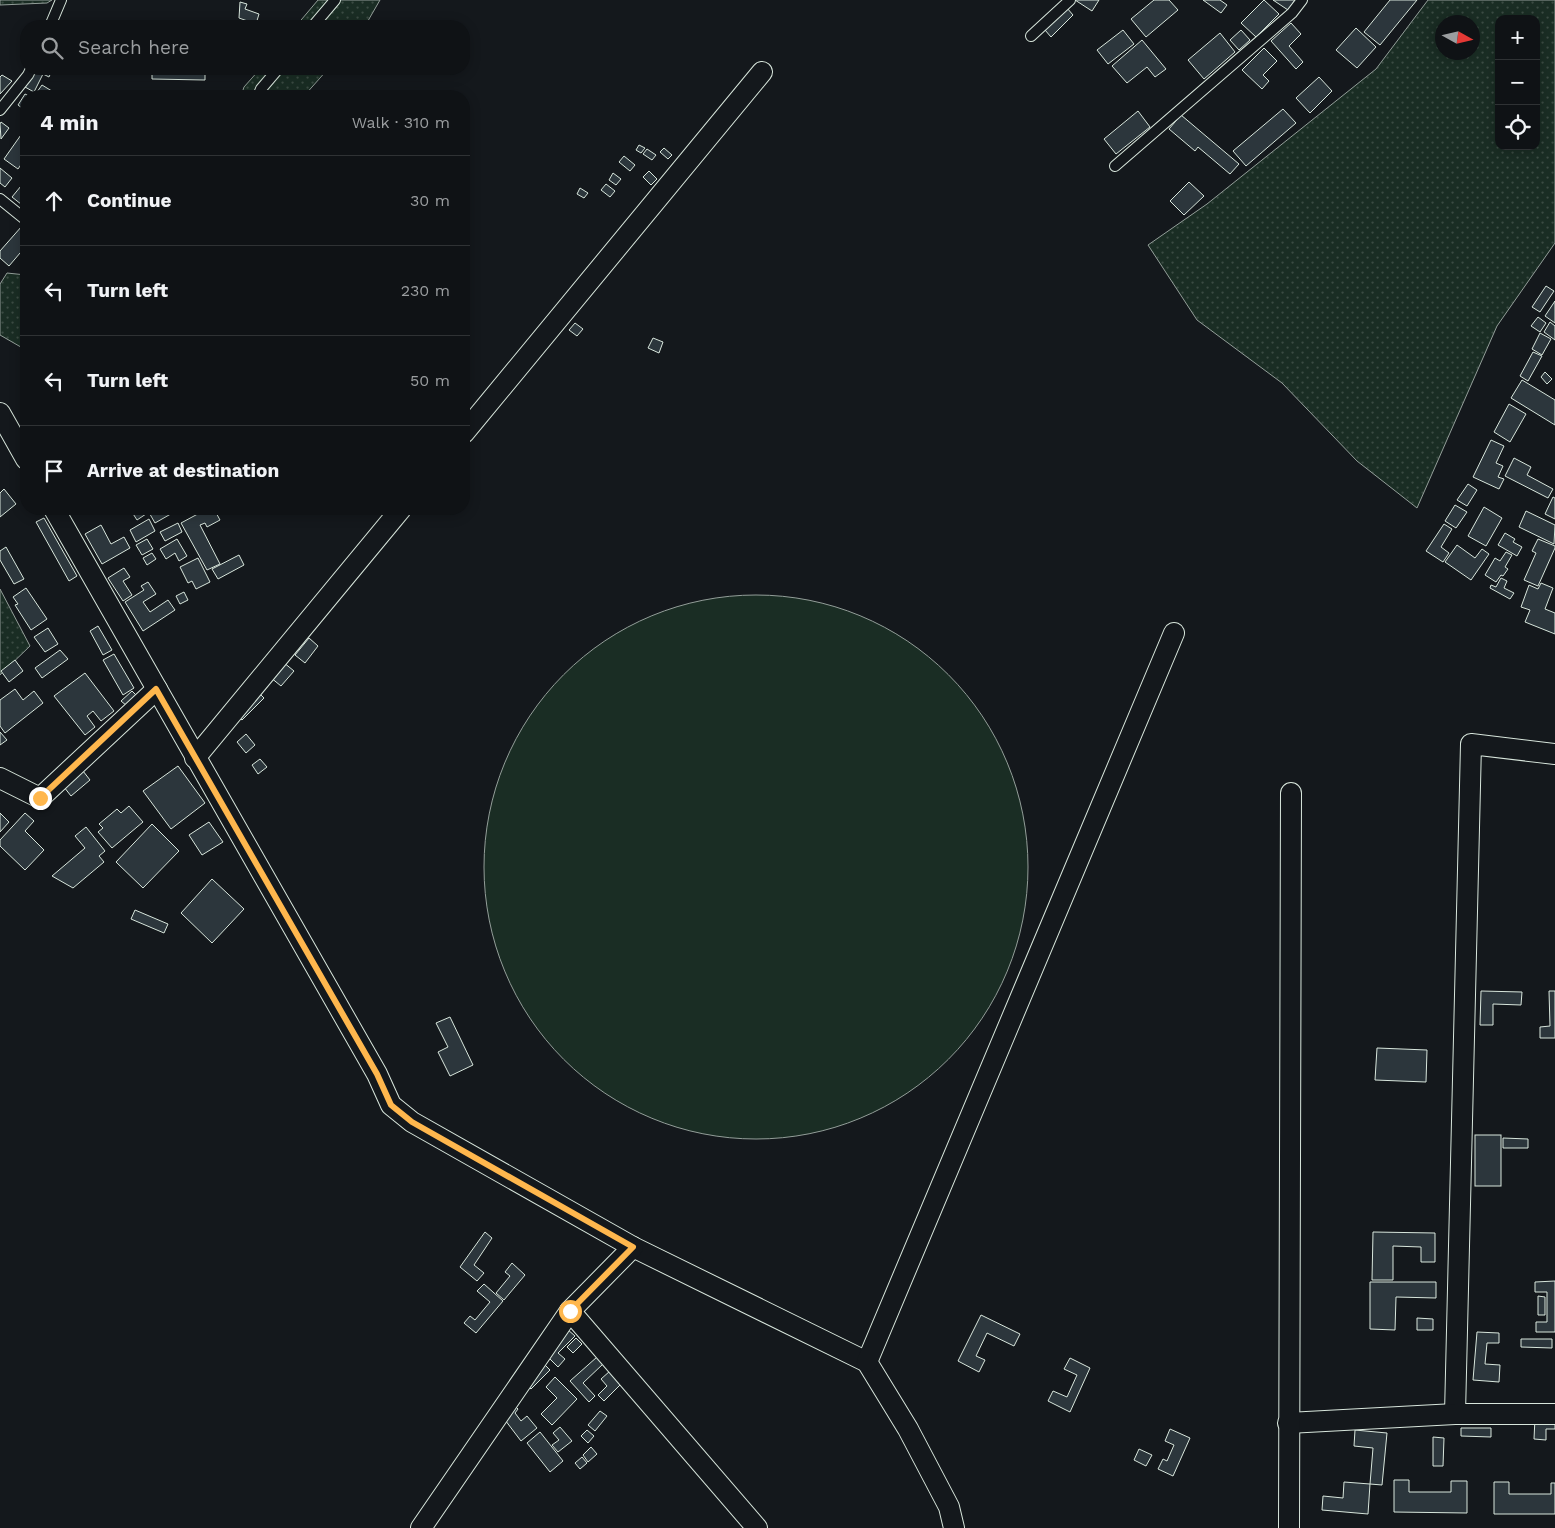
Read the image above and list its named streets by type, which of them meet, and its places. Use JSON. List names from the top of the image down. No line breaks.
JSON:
{"north":"right","page":{"map_buttons":["+","−"],"search":"Search here","heading":["4 min","Walk · 310 m"],"list":[["Continue","30 m"],["Turn left","230 m"],["Turn left","50 m"],"Arrive at destination"]}}
